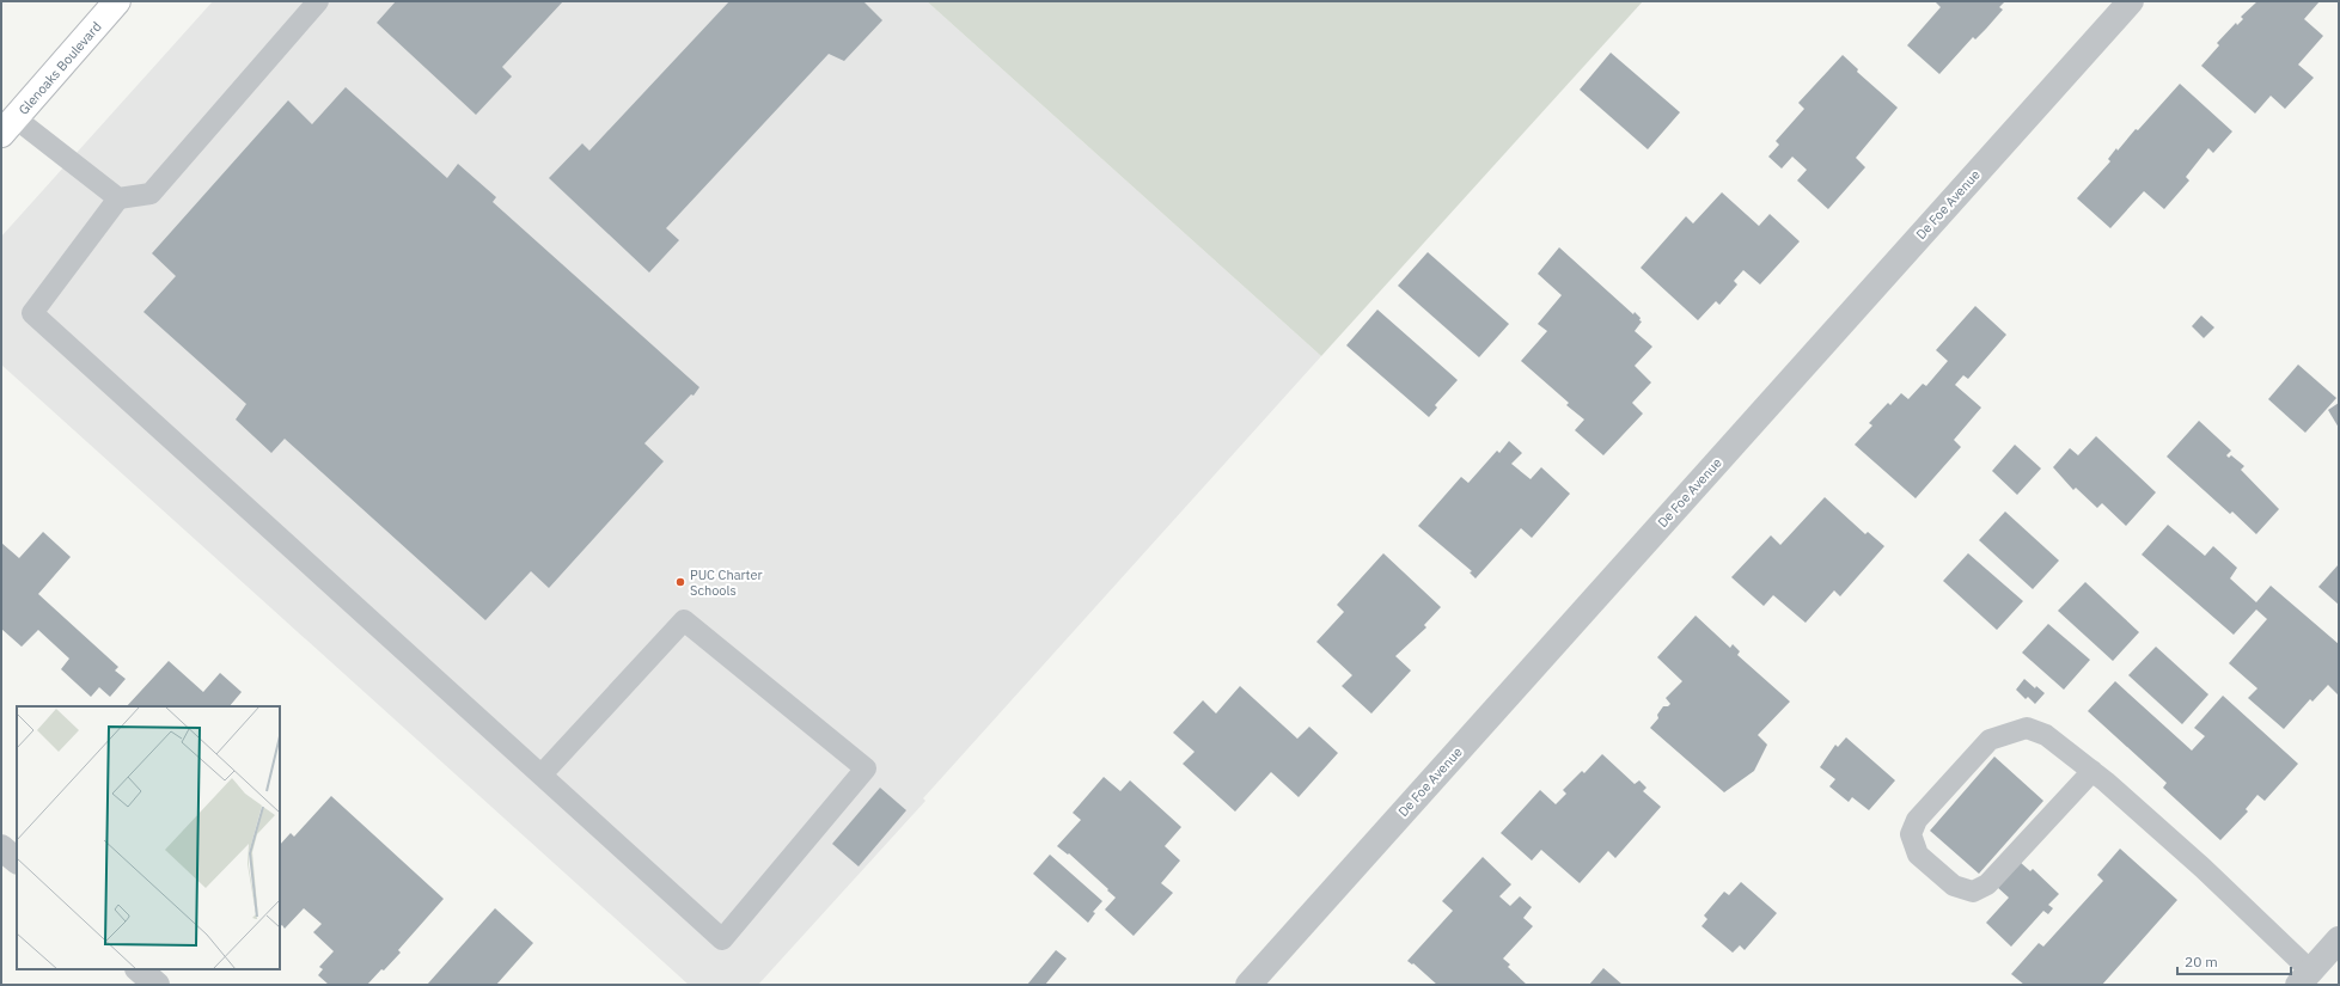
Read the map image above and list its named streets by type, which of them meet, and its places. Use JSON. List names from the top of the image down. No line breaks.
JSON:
{"streets":{"main road":["Glenoaks Boulevard"],"street":["De Foe Avenue"]},"places":["PUC Charter Schools"],"scale_bar":"20 m"}
